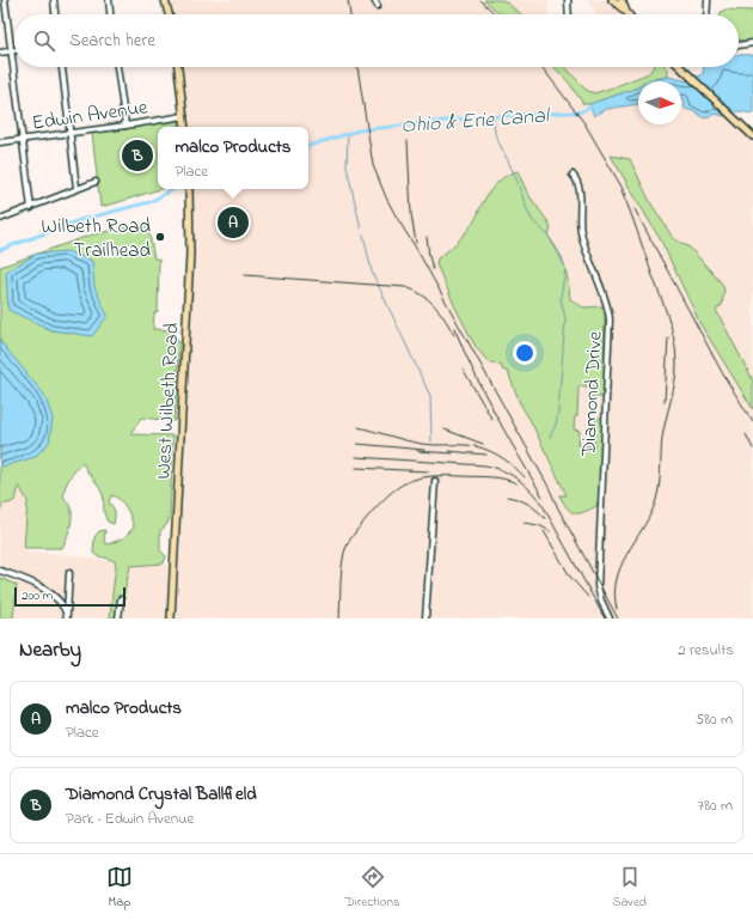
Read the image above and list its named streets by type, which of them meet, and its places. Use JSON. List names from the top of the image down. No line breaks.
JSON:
{"streets":{"main road":["West Wilbeth Road"],"street":["Edwin Avenue","Diamond Drive"]},"water":["Ohio & Erie Canal"],"places":["Wilbeth Road Trailhead"],"scale_bar":"200 m","north":"right","page":{"search":"Search here","popup":["malco Products","Place"],"pins":["B","A"],"scale":"200 m","heading":["Nearby","2 results"],"list":[{"mark":"A","name":"malco Products","note":"Place","value":"580 m"},{"mark":"B","name":"Diamond Crystal Ballfield","note":"Park · Edwin Avenue","value":"780 m"}],"nav":["Map","Directions","Saved"]}}
